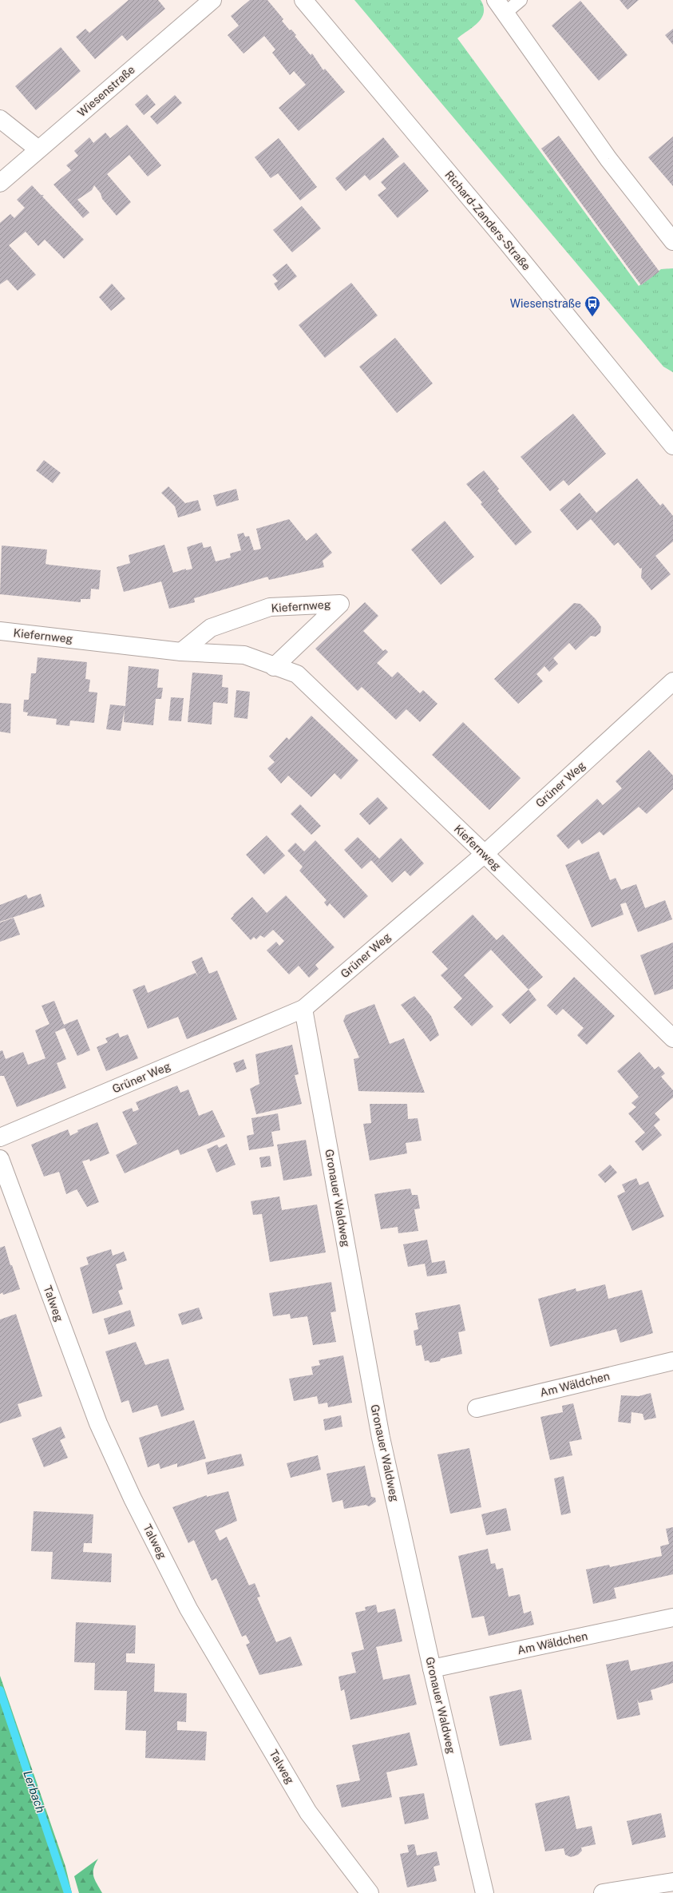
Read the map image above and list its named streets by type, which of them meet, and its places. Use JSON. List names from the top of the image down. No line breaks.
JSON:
{"streets":{"street":["Wiesenstraße","Richard-Zanders-Straße","Kiefernweg","Grüner Weg","Gronauer Waldweg","Talweg","Am Wäldchen"]},"crossings":[["Kiefernweg","Grüner Weg"],["Grüner Weg","Gronauer Waldweg"],["Gronauer Waldweg","Am Wäldchen"]],"water":["Lerbach"],"places":{"bus stop":["Wiesenstraße"]}}
